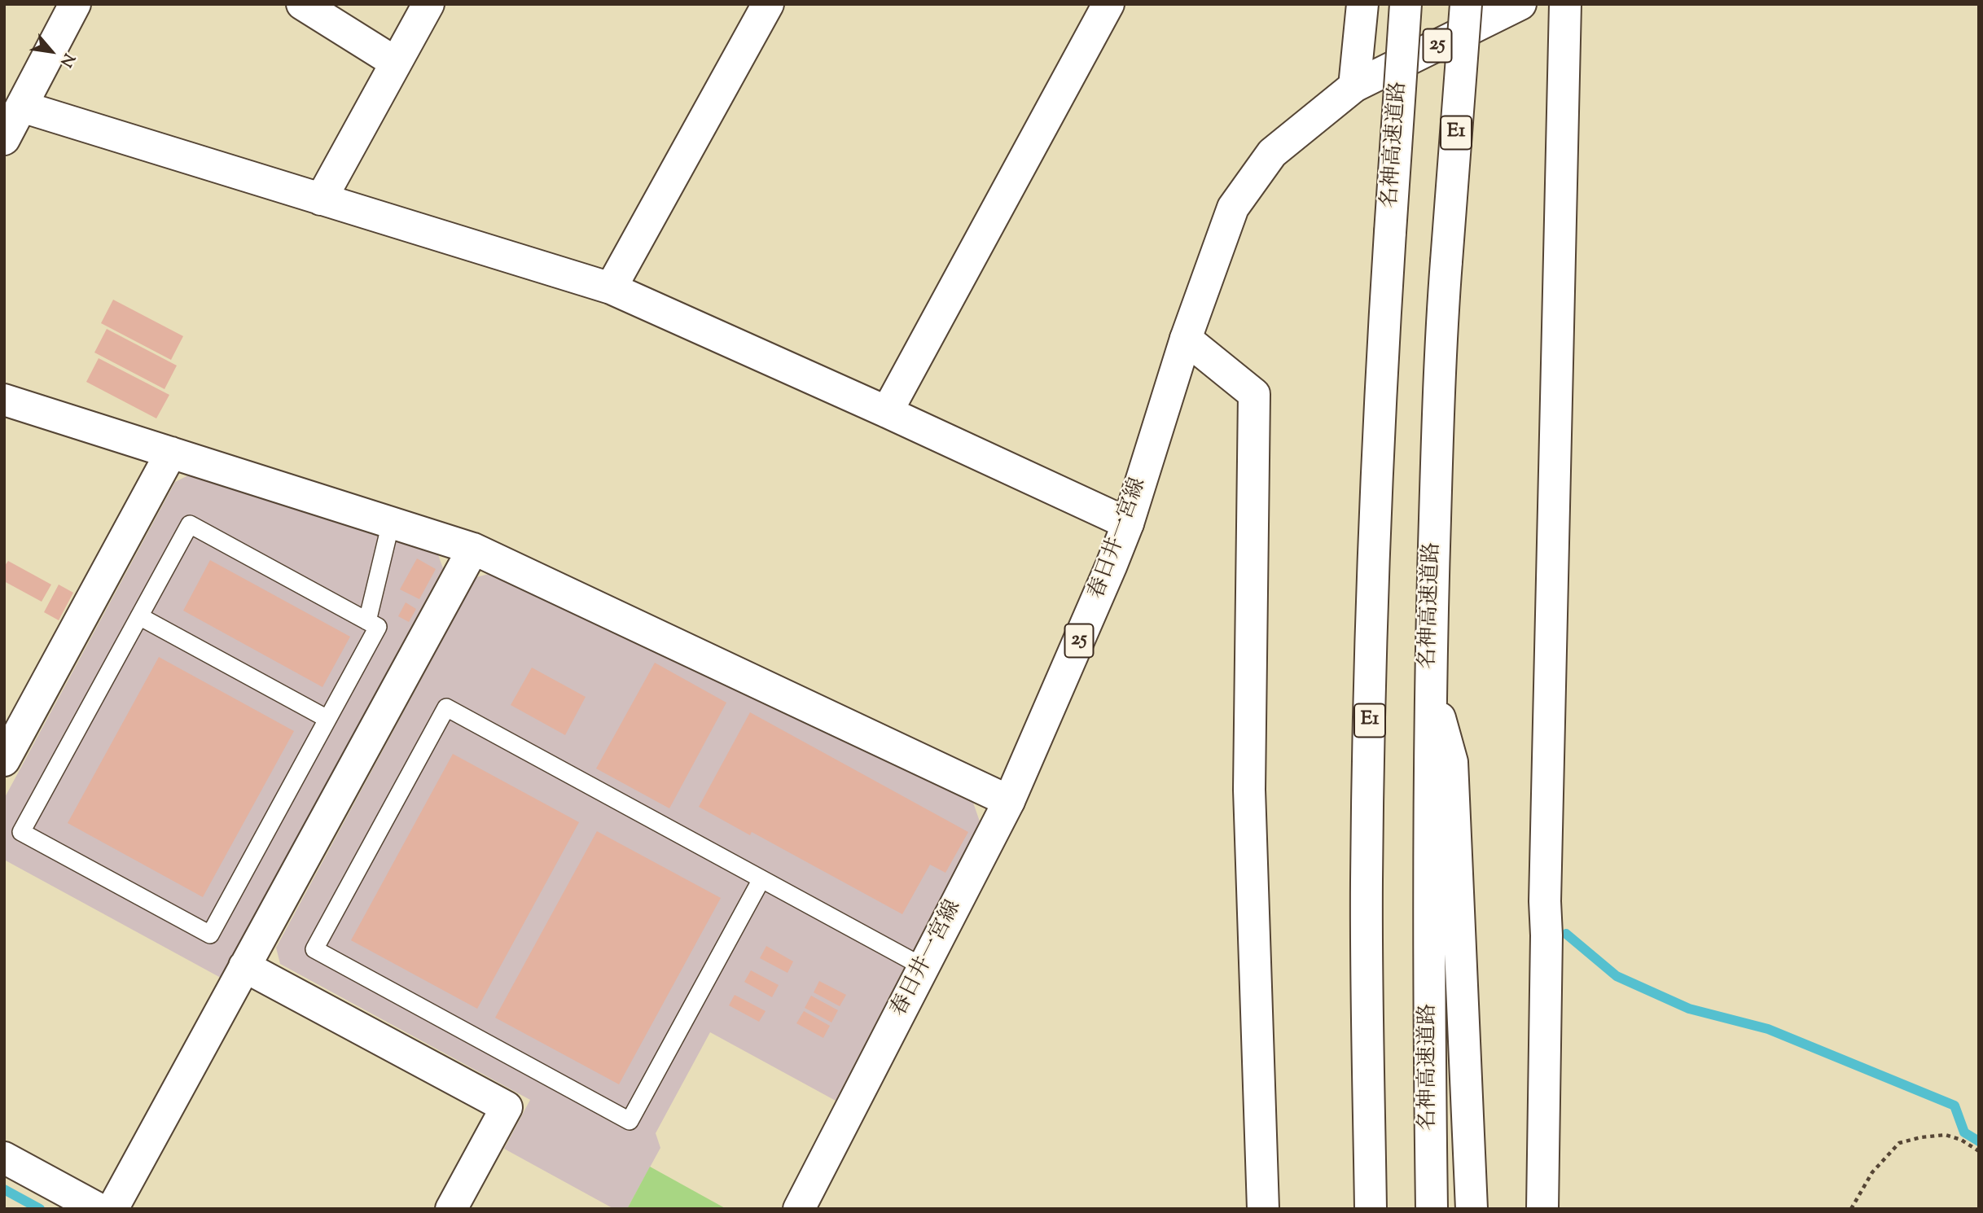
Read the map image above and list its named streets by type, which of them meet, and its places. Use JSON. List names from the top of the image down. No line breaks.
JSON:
{"streets":{"main road":["25","E1","名神高速道路","春日井一宮線"]},"north":"bottom right"}
